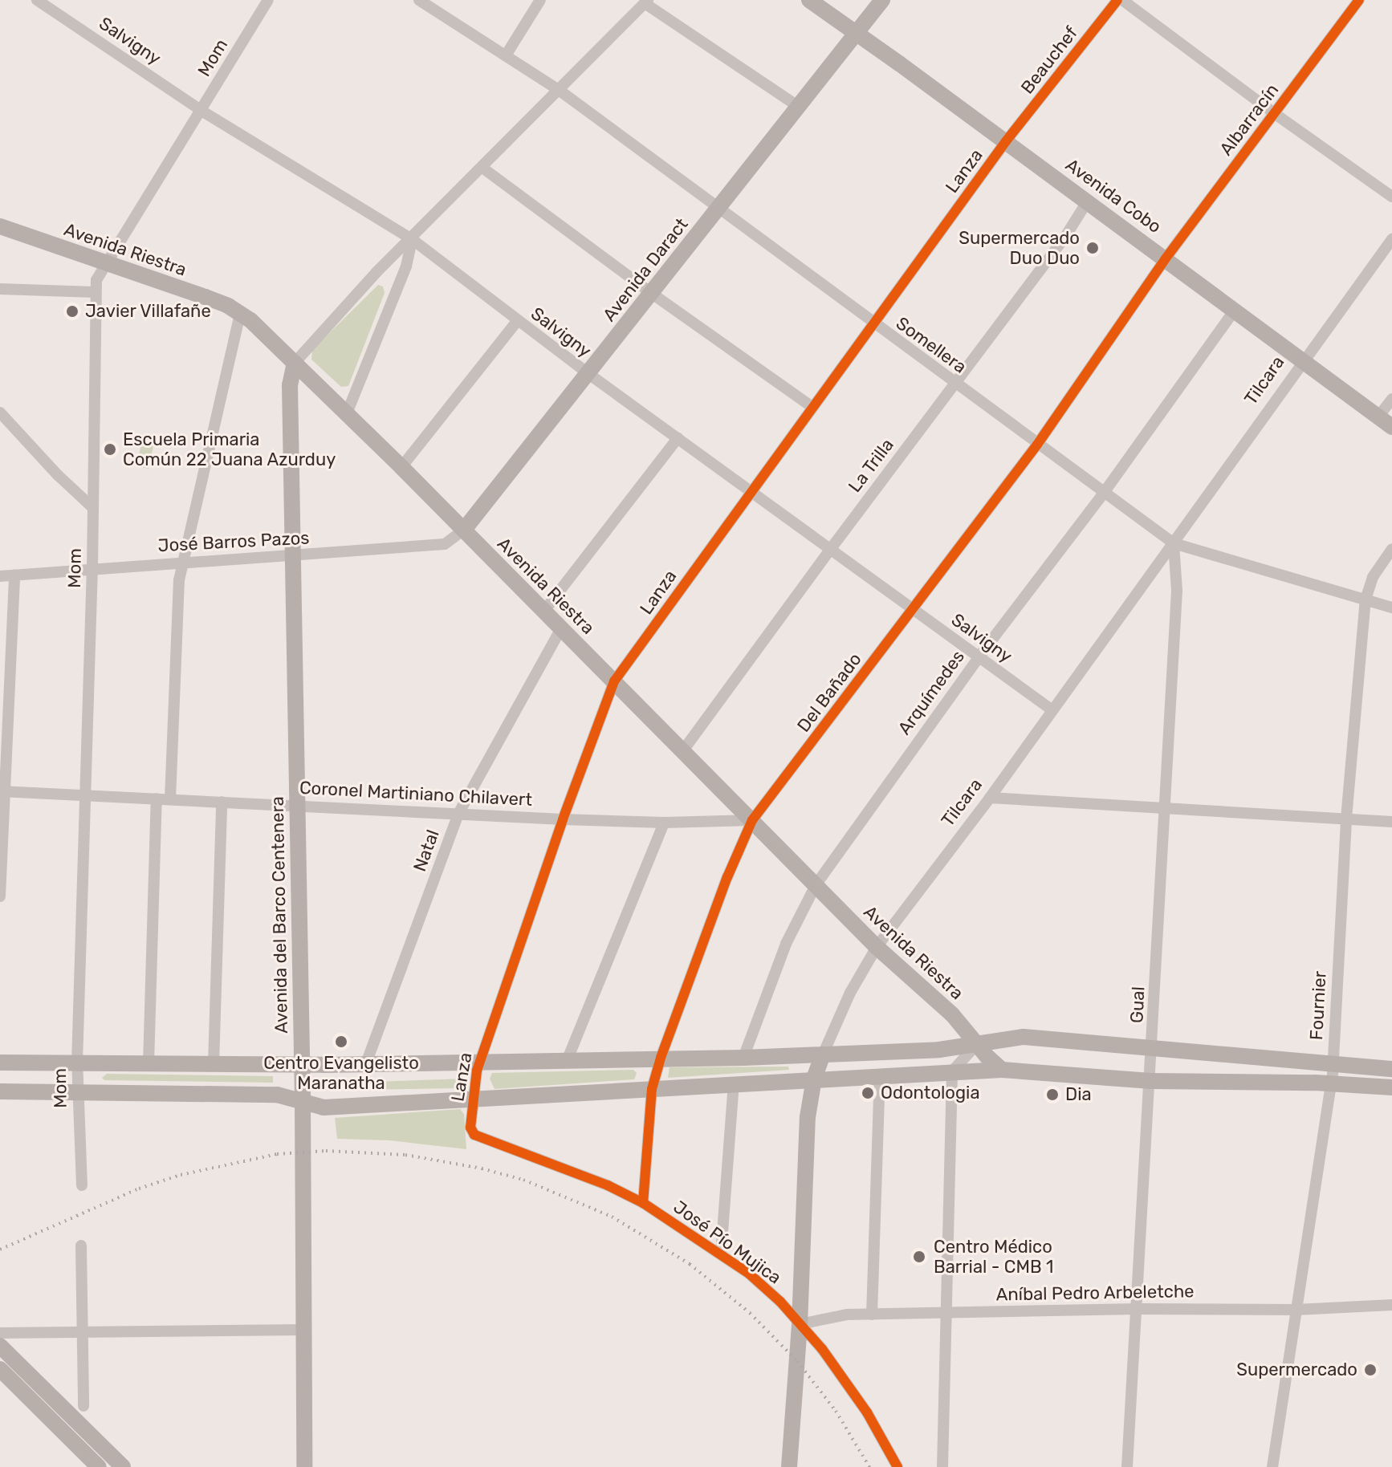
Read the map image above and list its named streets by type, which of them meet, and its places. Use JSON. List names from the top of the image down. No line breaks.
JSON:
{"streets":{"main road":["Avenida Cobo","Avenida Riestra","Avenida Daract","Tilcara","Avenida del Barco Centenera"],"street":["Salvigny","Mom","Beauchef","Albarracín","Lanza","Somellera","La Trilla","José Barros Pazos","Del Bañado","Arquímedes","Coronel Martiniano Chilavert","Natal","Gual","Fournier","José Pío Mujica","Aníbal Pedro Arbeletche"]},"crossings":[["Salvigny","Mom"],["Salvigny","Lanza"],["Salvigny","Avenida Daract"],["Salvigny","Tilcara"],["Salvigny","La Trilla"],["Salvigny","Del Bañado"],["Salvigny","Arquímedes"],["Mom","Avenida Riestra"],["Mom","José Barros Pazos"],["Mom","Coronel Martiniano Chilavert"],["Beauchef","Lanza"],["Beauchef","Avenida Cobo"],["Albarracín","Avenida Cobo"],["Albarracín","Del Bañado"],["Lanza","Avenida Cobo"],["Lanza","Avenida Riestra"],["Lanza","Somellera"],["Lanza","Coronel Martiniano Chilavert"],["Lanza","José Pío Mujica"],["Avenida Cobo","Avenida Daract"],["Avenida Cobo","Tilcara"],["Avenida Cobo","La Trilla"],["Avenida Cobo","Del Bañado"],["Avenida Cobo","Arquímedes"],["Avenida Riestra","Avenida Daract"],["Avenida Riestra","Tilcara"],["Avenida Riestra","La Trilla"],["Avenida Riestra","José Barros Pazos"],["Avenida Riestra","Del Bañado"],["Avenida Riestra","Arquímedes"],["Avenida Riestra","Coronel Martiniano Chilavert"],["Avenida Riestra","Natal"],["Avenida Riestra","Avenida del Barco Centenera"],["Avenida Daract","Somellera"],["Avenida Daract","José Barros Pazos"],["Somellera","Tilcara"],["Somellera","La Trilla"],["Somellera","Del Bañado"],["Somellera","Arquímedes"],["Somellera","Gual"],["Somellera","Fournier"],["Tilcara","Gual"],["Tilcara","José Pío Mujica"],["Tilcara","Aníbal Pedro Arbeletche"],["José Barros Pazos","Avenida del Barco Centenera"],["Del Bañado","Coronel Martiniano Chilavert"],["Del Bañado","José Pío Mujica"],["Coronel Martiniano Chilavert","Natal"],["Coronel Martiniano Chilavert","Avenida del Barco Centenera"],["Gual","Aníbal Pedro Arbeletche"],["Fournier","Aníbal Pedro Arbeletche"],["José Pío Mujica","Aníbal Pedro Arbeletche"]],"places":["Supermercado Duo Duo","Javier Villafañe","Escuela Primaria Común 22 Juana Azurduy","Centro Evangelisto Maranatha","Odontologia","Dia","Centro Médico Barrial - CMB 1","Supermercado"]}
